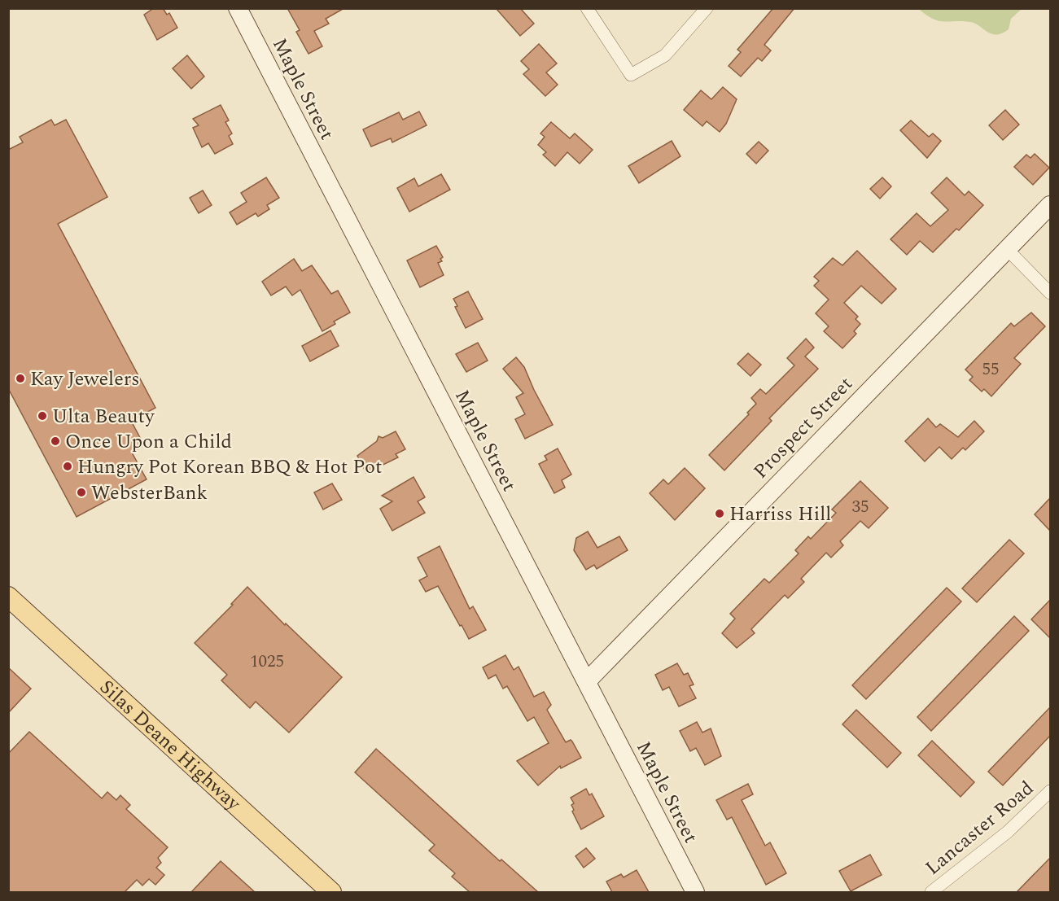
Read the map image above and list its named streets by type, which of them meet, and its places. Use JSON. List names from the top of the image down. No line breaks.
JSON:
{"streets":{"main road":["Maple Street","Prospect Street","Silas Deane Highway"],"street":["Lancaster Road"]},"crossings":[["Maple Street","Prospect Street"]],"places":["Kay Jewelers","Ulta Beauty","Once Upon a Child","Hungry Pot Korean BBQ & Hot Pot","WebsterBank","Harriss Hill"],"house_numbers":["55","35","1025"]}
